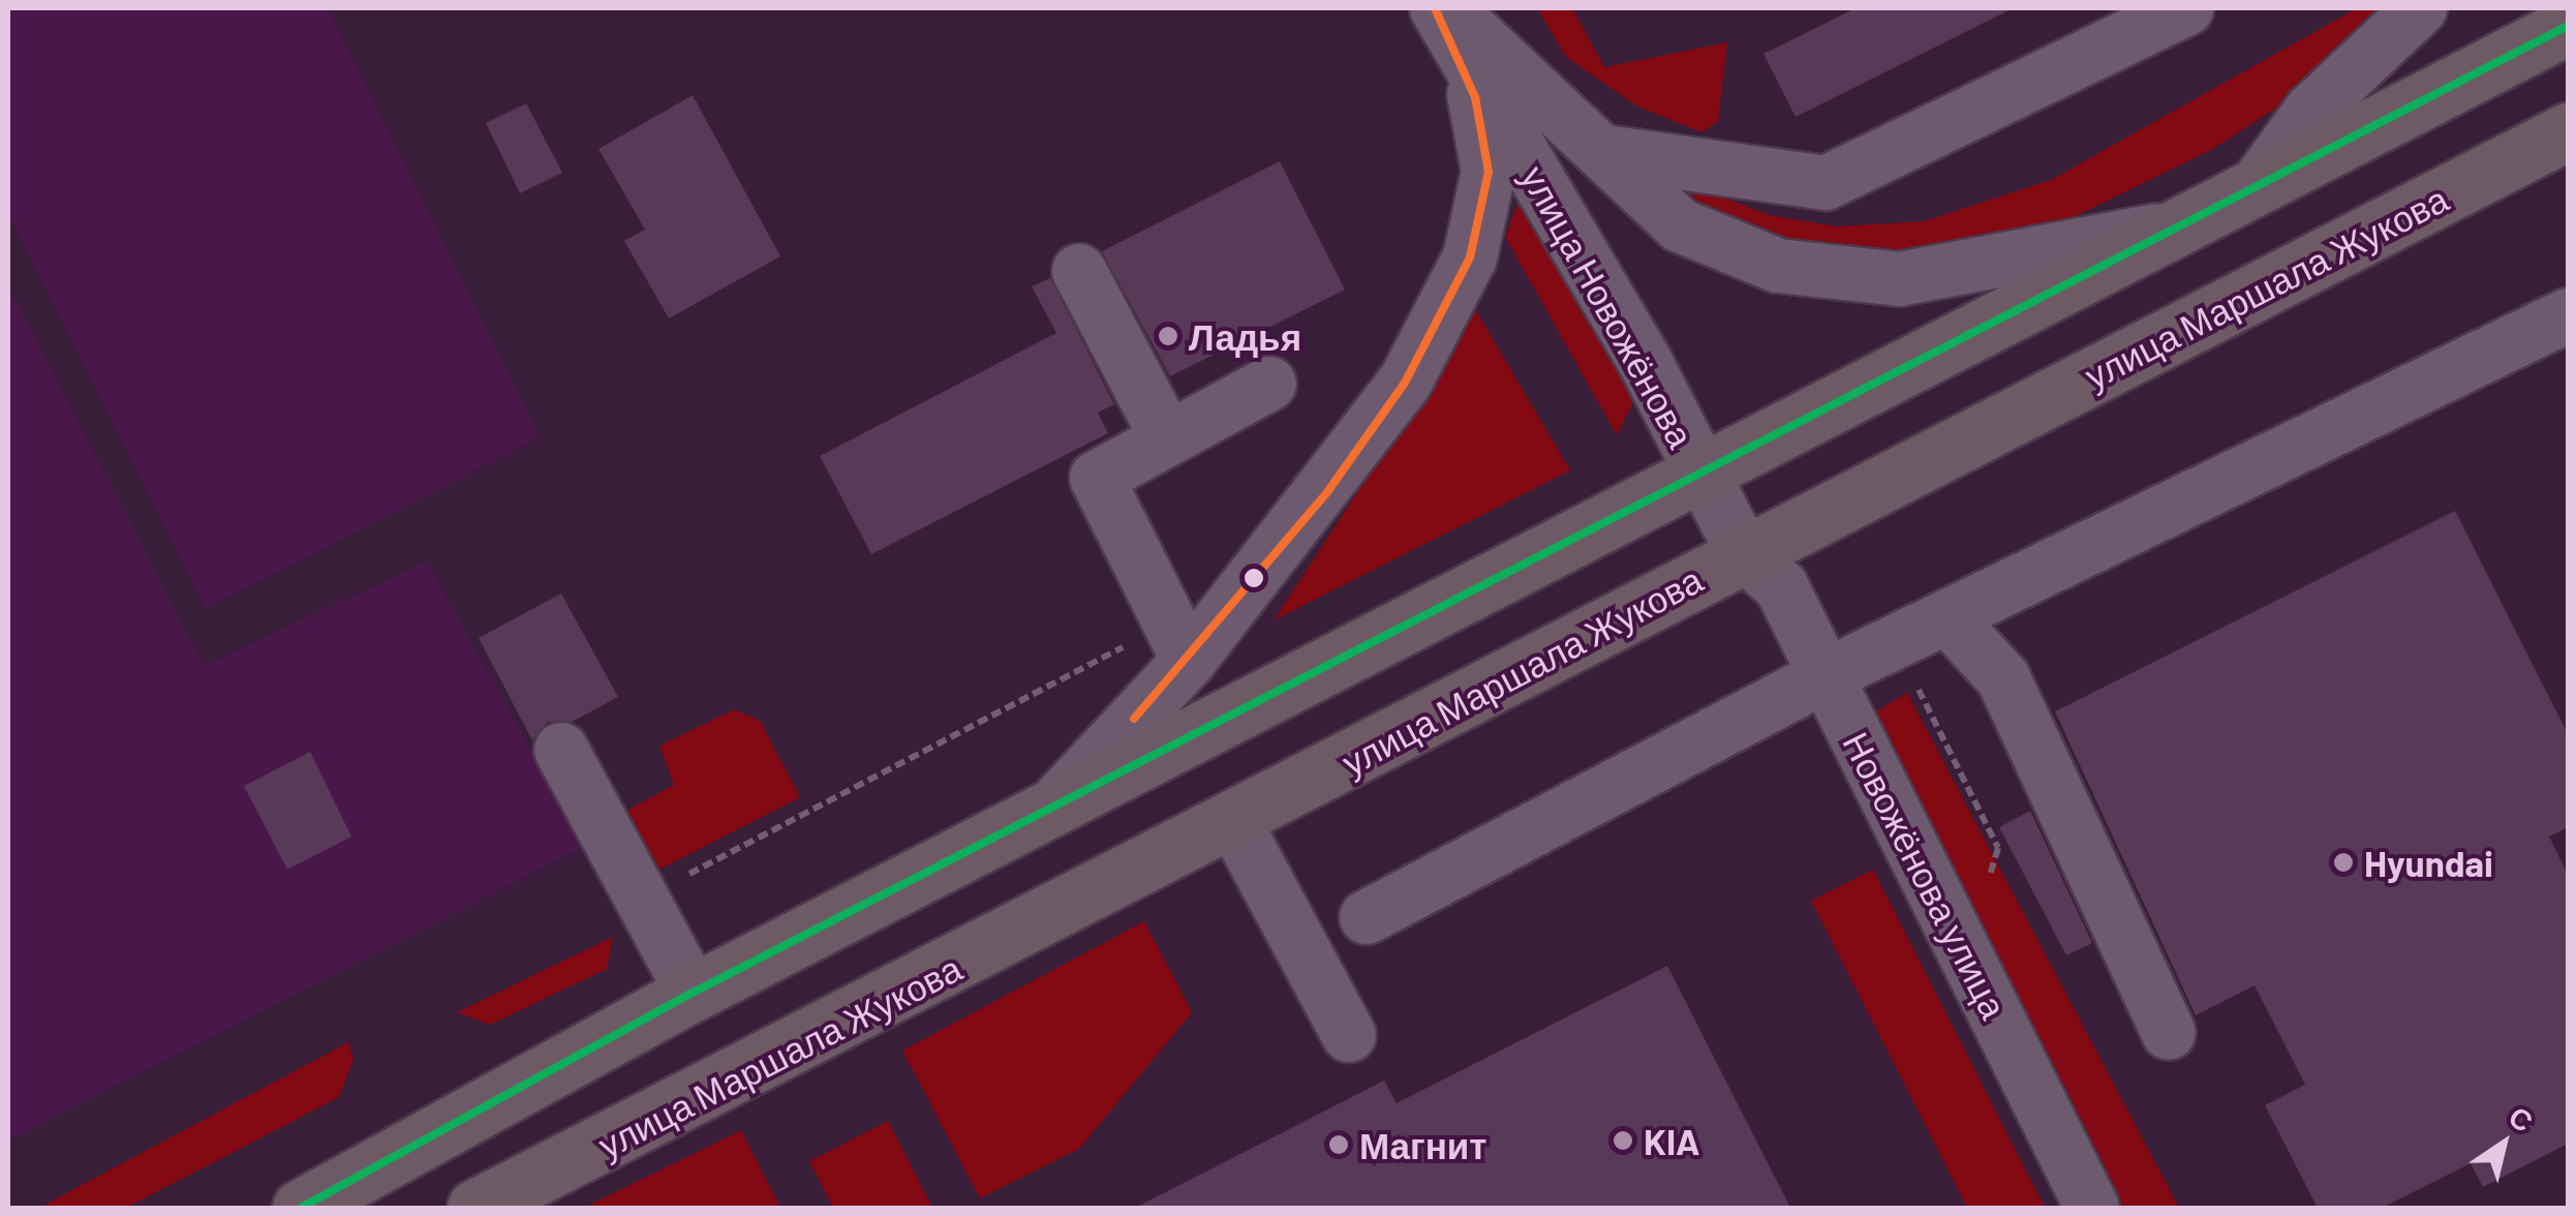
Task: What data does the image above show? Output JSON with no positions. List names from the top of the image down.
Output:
{
  "streets": {
    "main road": ["улица Маршала Жукова"],
    "street": ["улица Новожёнова", "Новожёнова улица"]
  },
  "crossings": [
    ["улица Маршала Жукова", "улица Новожёнова"],
    ["улица Маршала Жукова", "Новожёнова улица"],
    ["улица Новожёнова", "Новожёнова улица"]
  ],
  "places": [
    "Ладья",
    "Hyundai",
    "KIA",
    "Магнит"
  ],
  "north": "top right"
}
